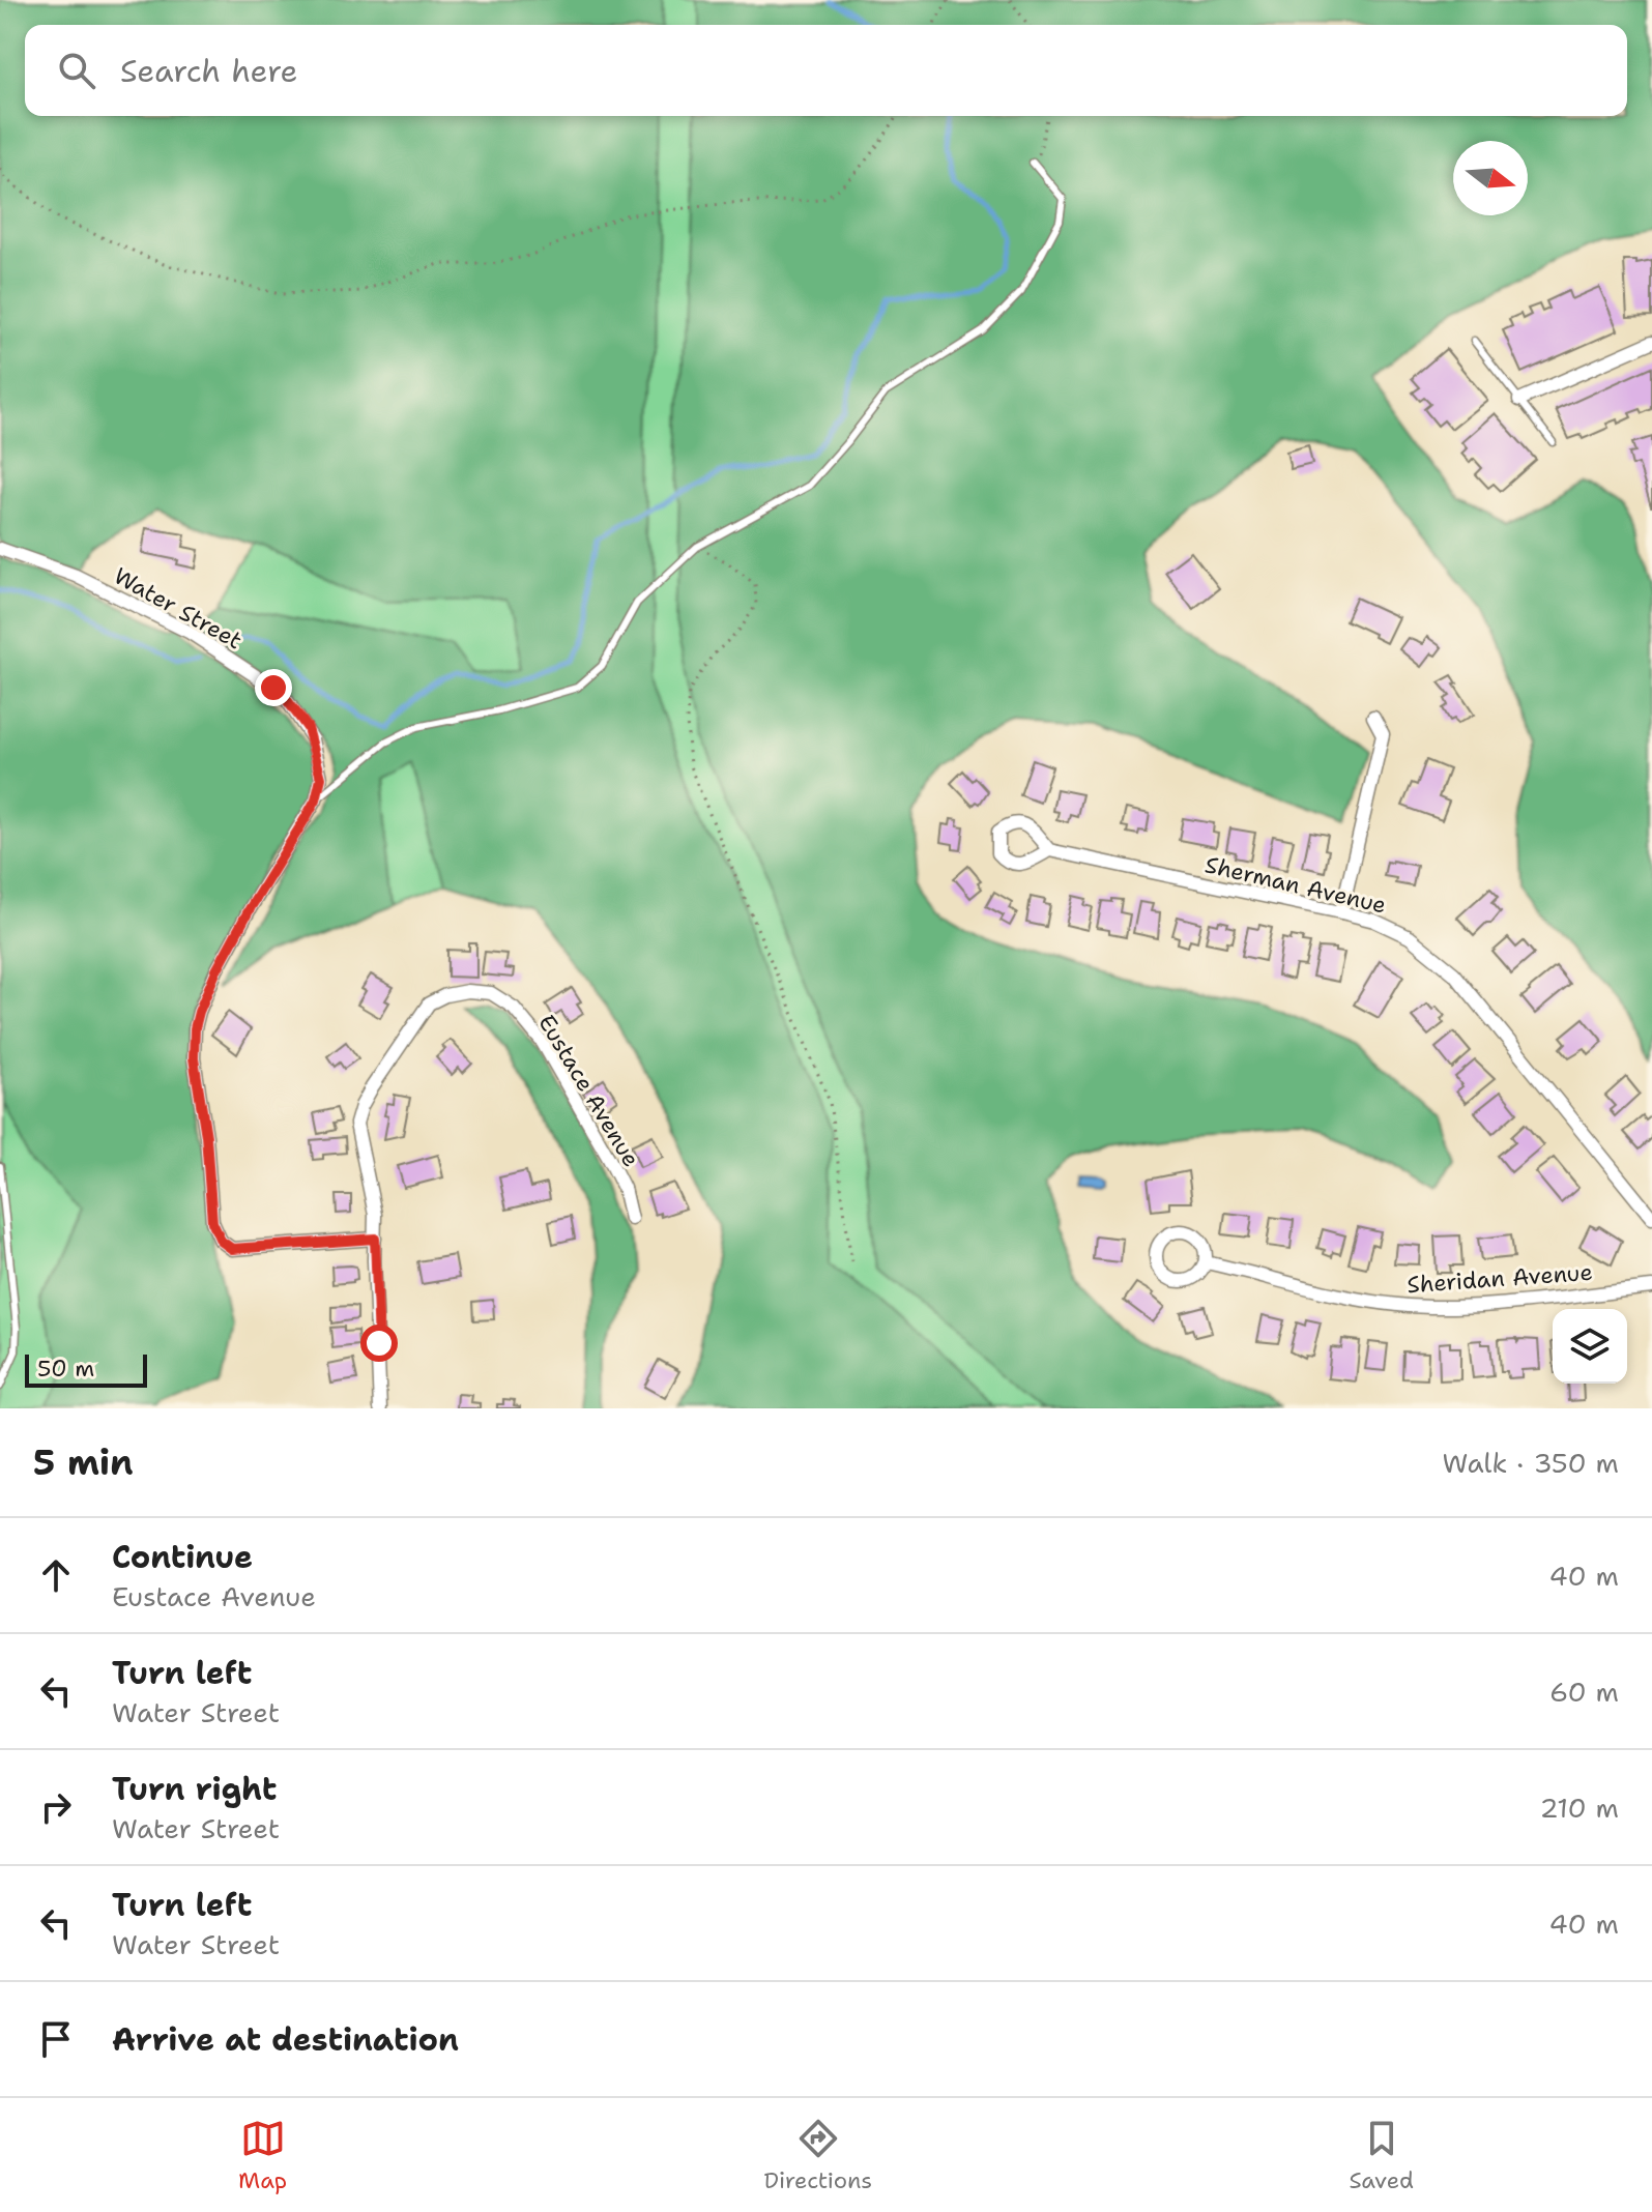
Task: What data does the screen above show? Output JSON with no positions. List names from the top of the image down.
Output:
{
  "streets": {
    "street": [
      "Water Street",
      "Sherman Avenue",
      "Eustace Avenue",
      "Sheridan Avenue"
    ]
  },
  "crossings": [
    ["Water Street", "Eustace Avenue"]
  ],
  "scale_bar": "50 m",
  "north": "right",
  "page": {
    "search": "Search here",
    "scale": "50 m",
    "heading": ["5 min", "Walk · 350 m"],
    "list": [
      ["Continue", "Eustace Avenue", "40 m"],
      ["Turn left", "Water Street", "60 m"],
      ["Turn right", "Water Street", "210 m"],
      ["Turn left", "Water Street", "40 m"],
      "Arrive at destination"
    ],
    "nav": ["Map", "Directions", "Saved"]
  }
}
